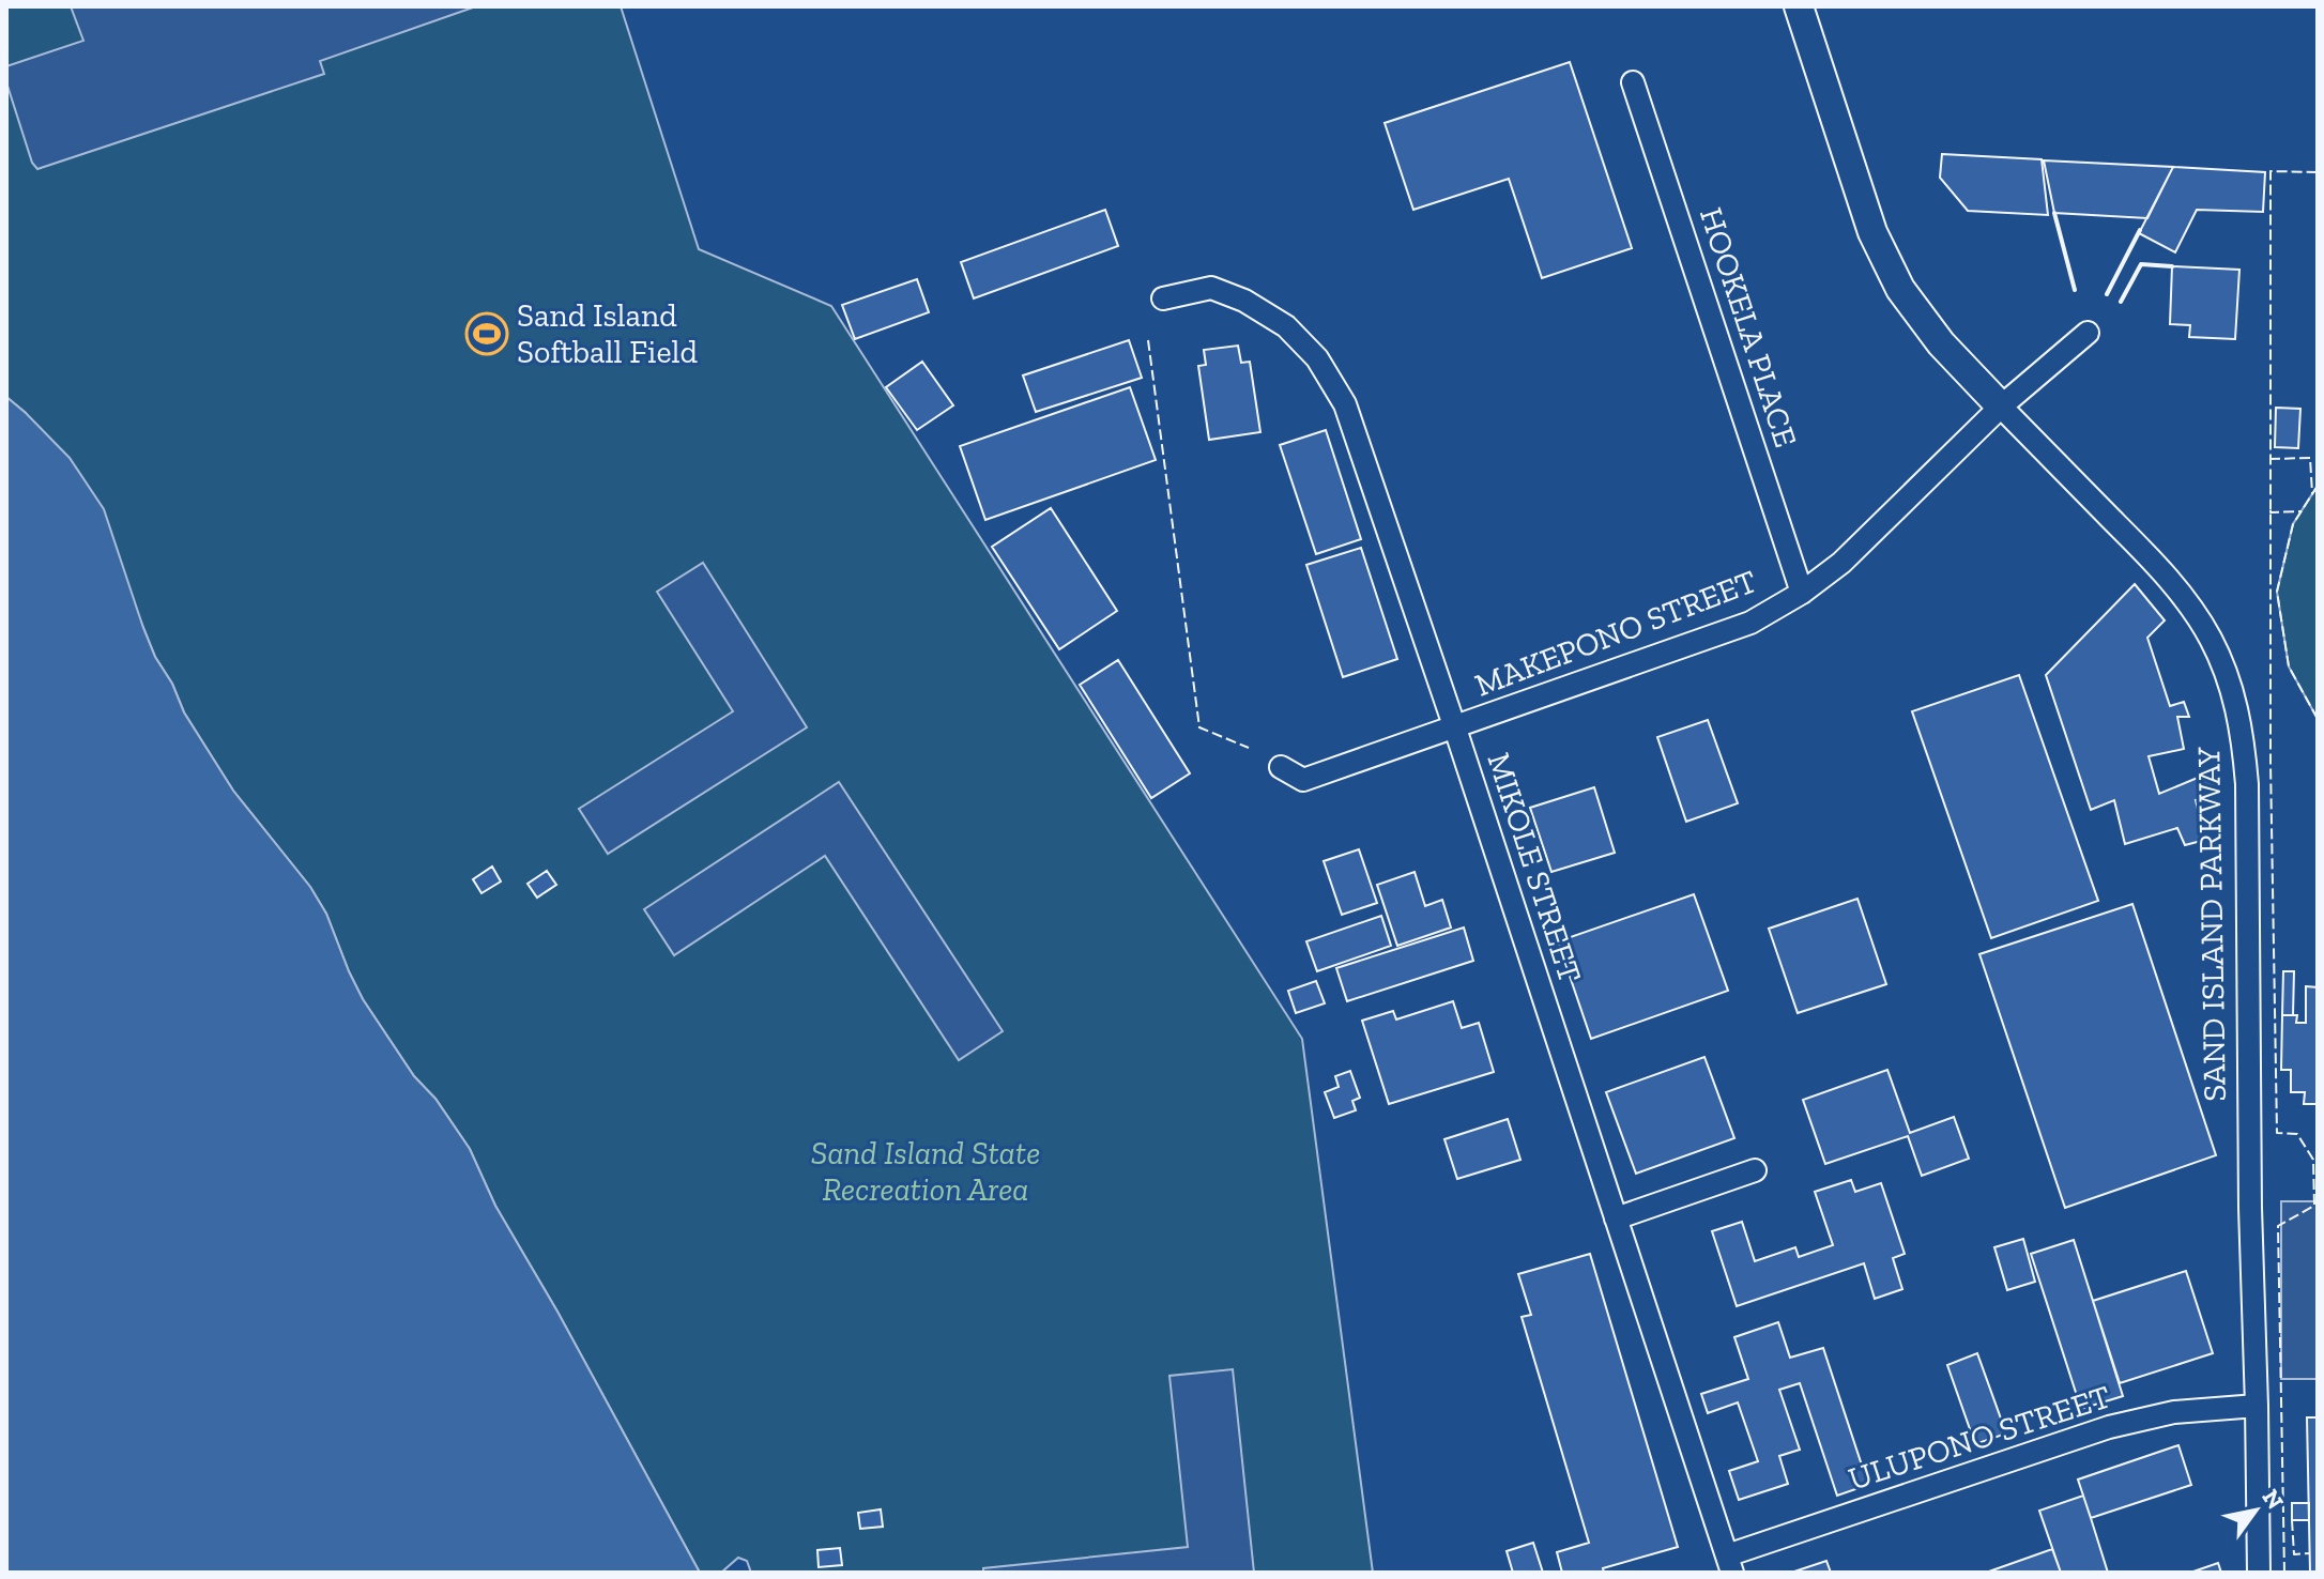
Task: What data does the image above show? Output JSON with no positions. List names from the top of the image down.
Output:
{
  "streets": {
    "main road": ["SAND ISLAND PARKWAY"],
    "street": [
      "HOOKELA PLACE",
      "MAKEPONO STREET",
      "MIKOLE STREET",
      "ULUPONO STREET"
    ]
  },
  "crossings": [
    ["HOOKELA PLACE", "MAKEPONO STREET"],
    ["MAKEPONO STREET", "MIKOLE STREET"],
    ["MAKEPONO STREET", "SAND ISLAND PARKWAY"],
    ["MIKOLE STREET", "ULUPONO STREET"],
    ["SAND ISLAND PARKWAY", "ULUPONO STREET"]
  ],
  "parks": ["Sand Island State Recreation Area"],
  "places": {
    "sports": ["Sand Island Softball Field"]
  },
  "north": "top right"
}
